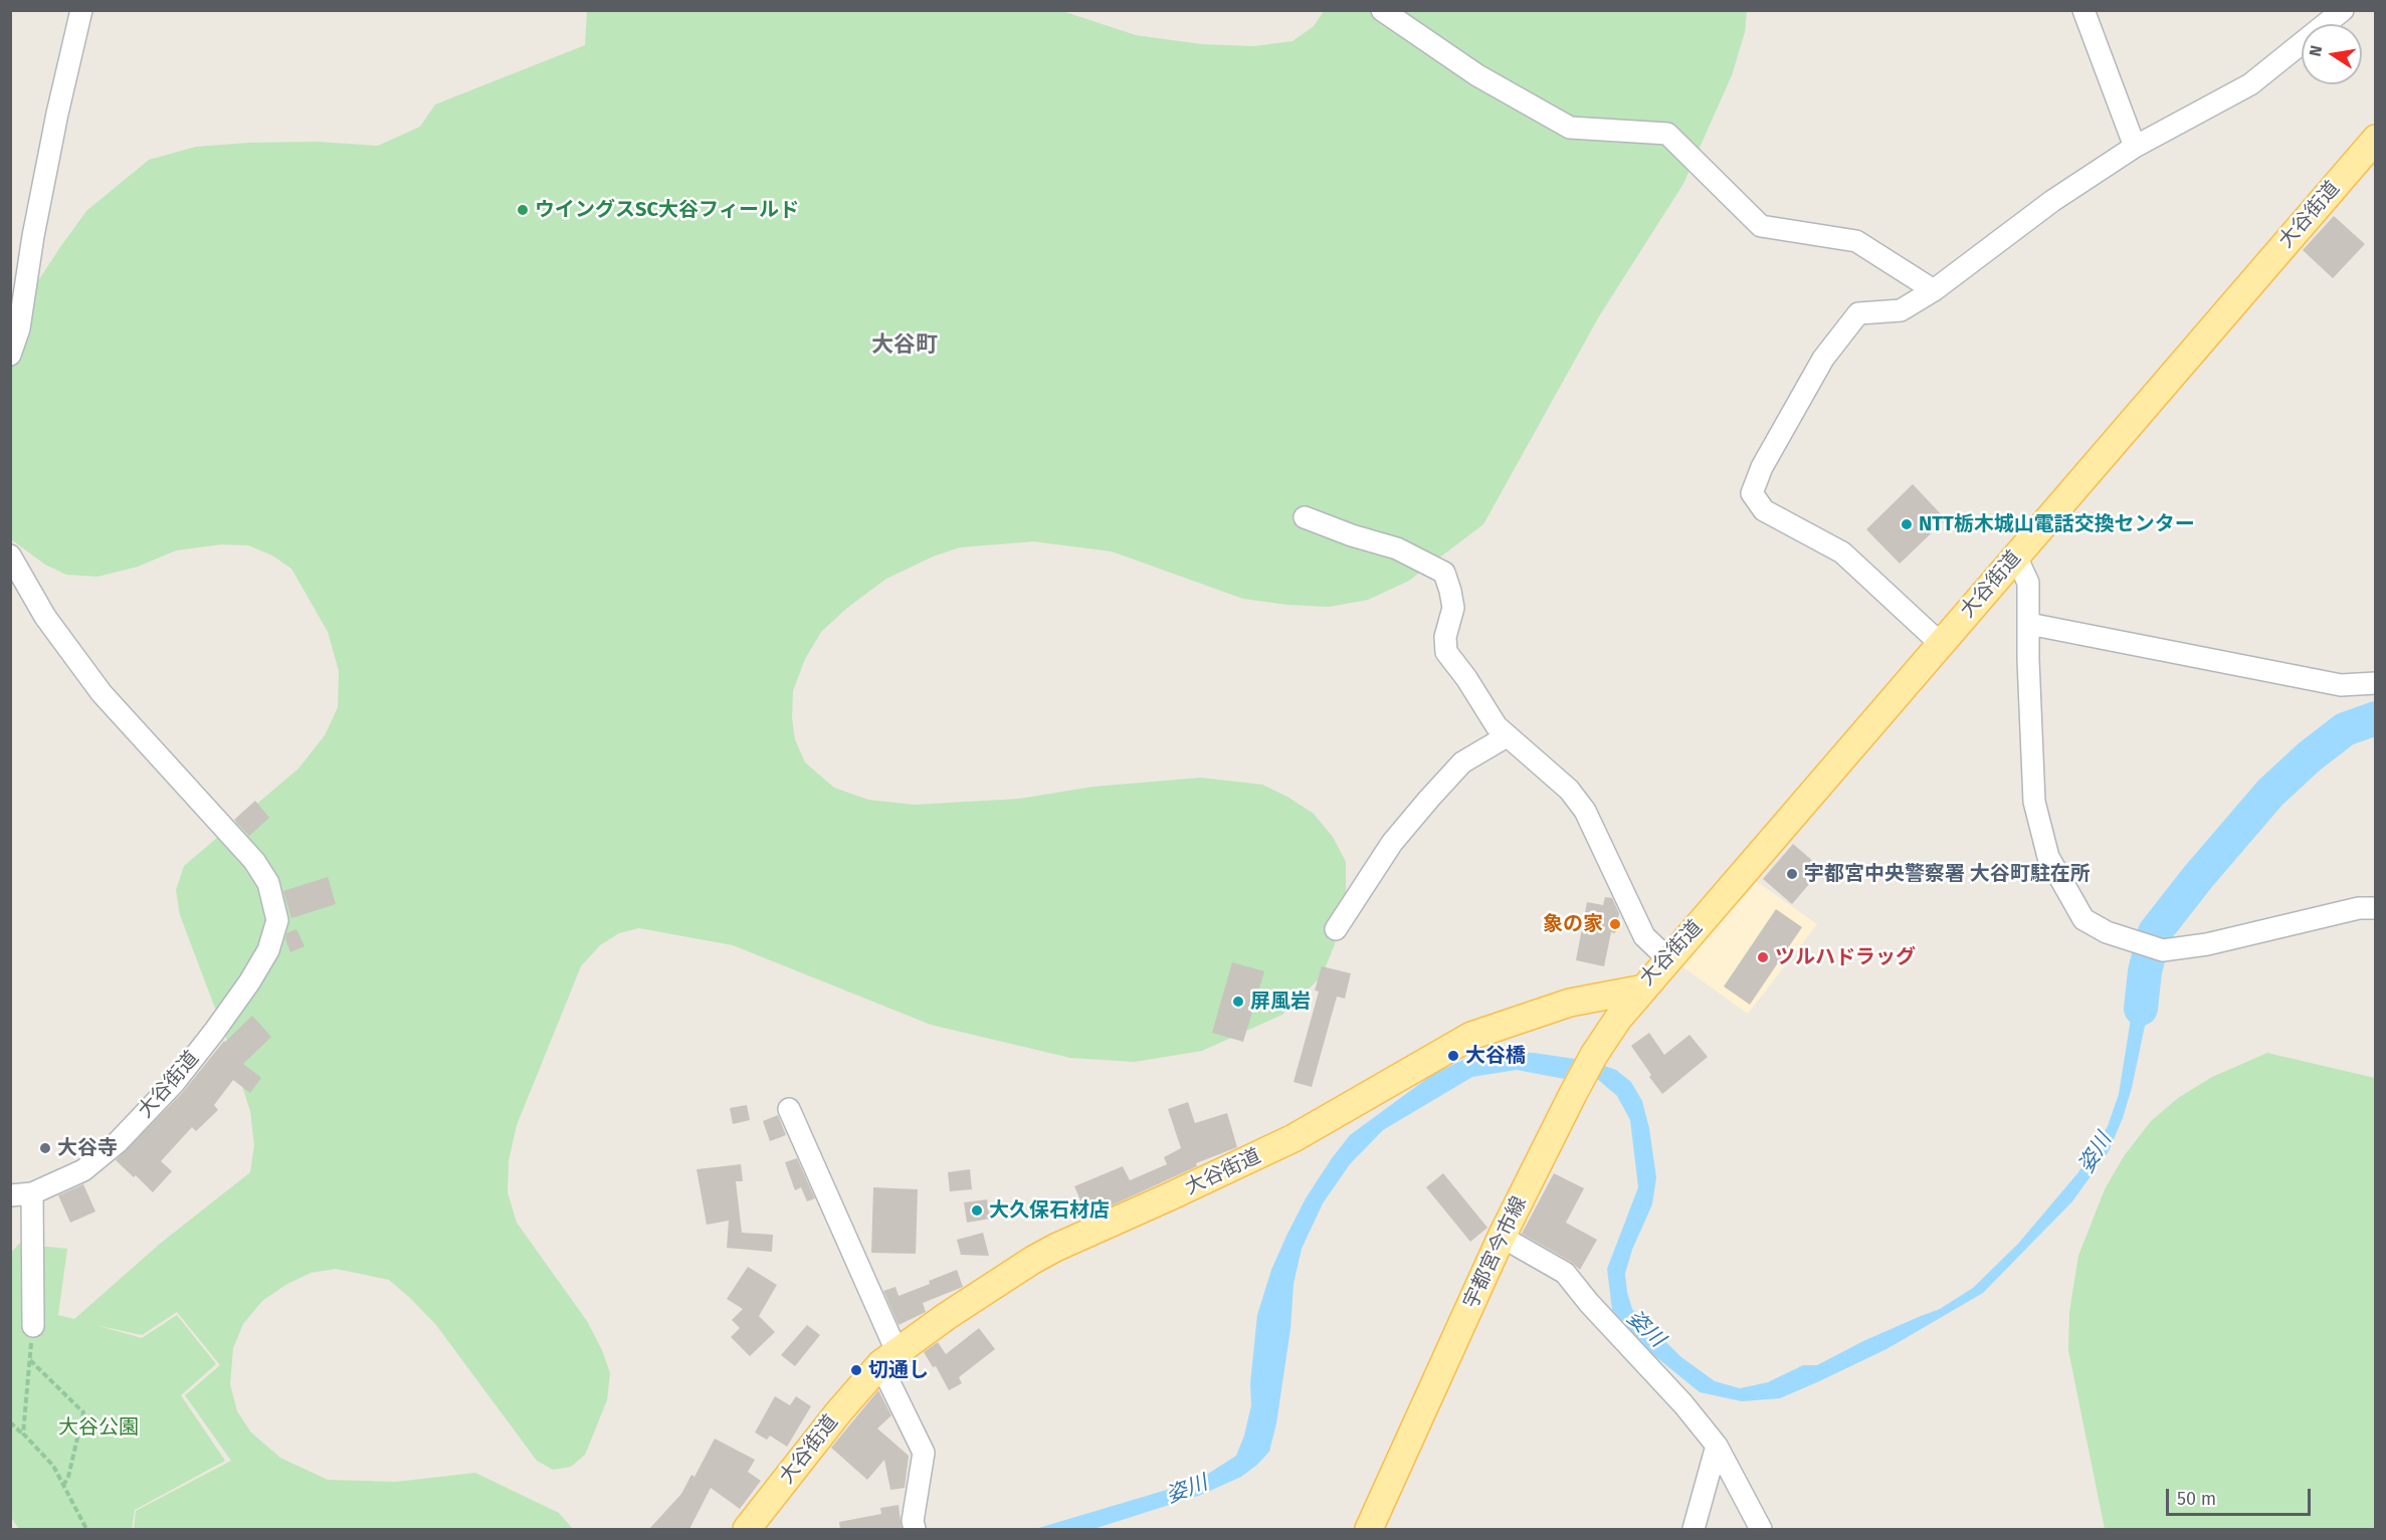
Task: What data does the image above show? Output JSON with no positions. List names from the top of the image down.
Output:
{
  "streets": {
    "main road": ["大谷街道", "宇都宮今市線"]
  },
  "crossings": [
    ["大谷街道", "宇都宮今市線"]
  ],
  "districts": ["大谷町"],
  "water": ["姿川"],
  "parks": ["大谷公園"],
  "places": [
    "ウイングスSC大谷フィールド",
    "NTT栃木城山電話交換センター",
    "宇都宮中央警察署 大谷町駐在所",
    "象の家",
    "ツルハドラッグ",
    "屏風岩",
    "大谷橋",
    "大谷寺",
    "大久保石材店",
    "切通し"
  ],
  "scale_bar": "50 m",
  "north": "left"
}
